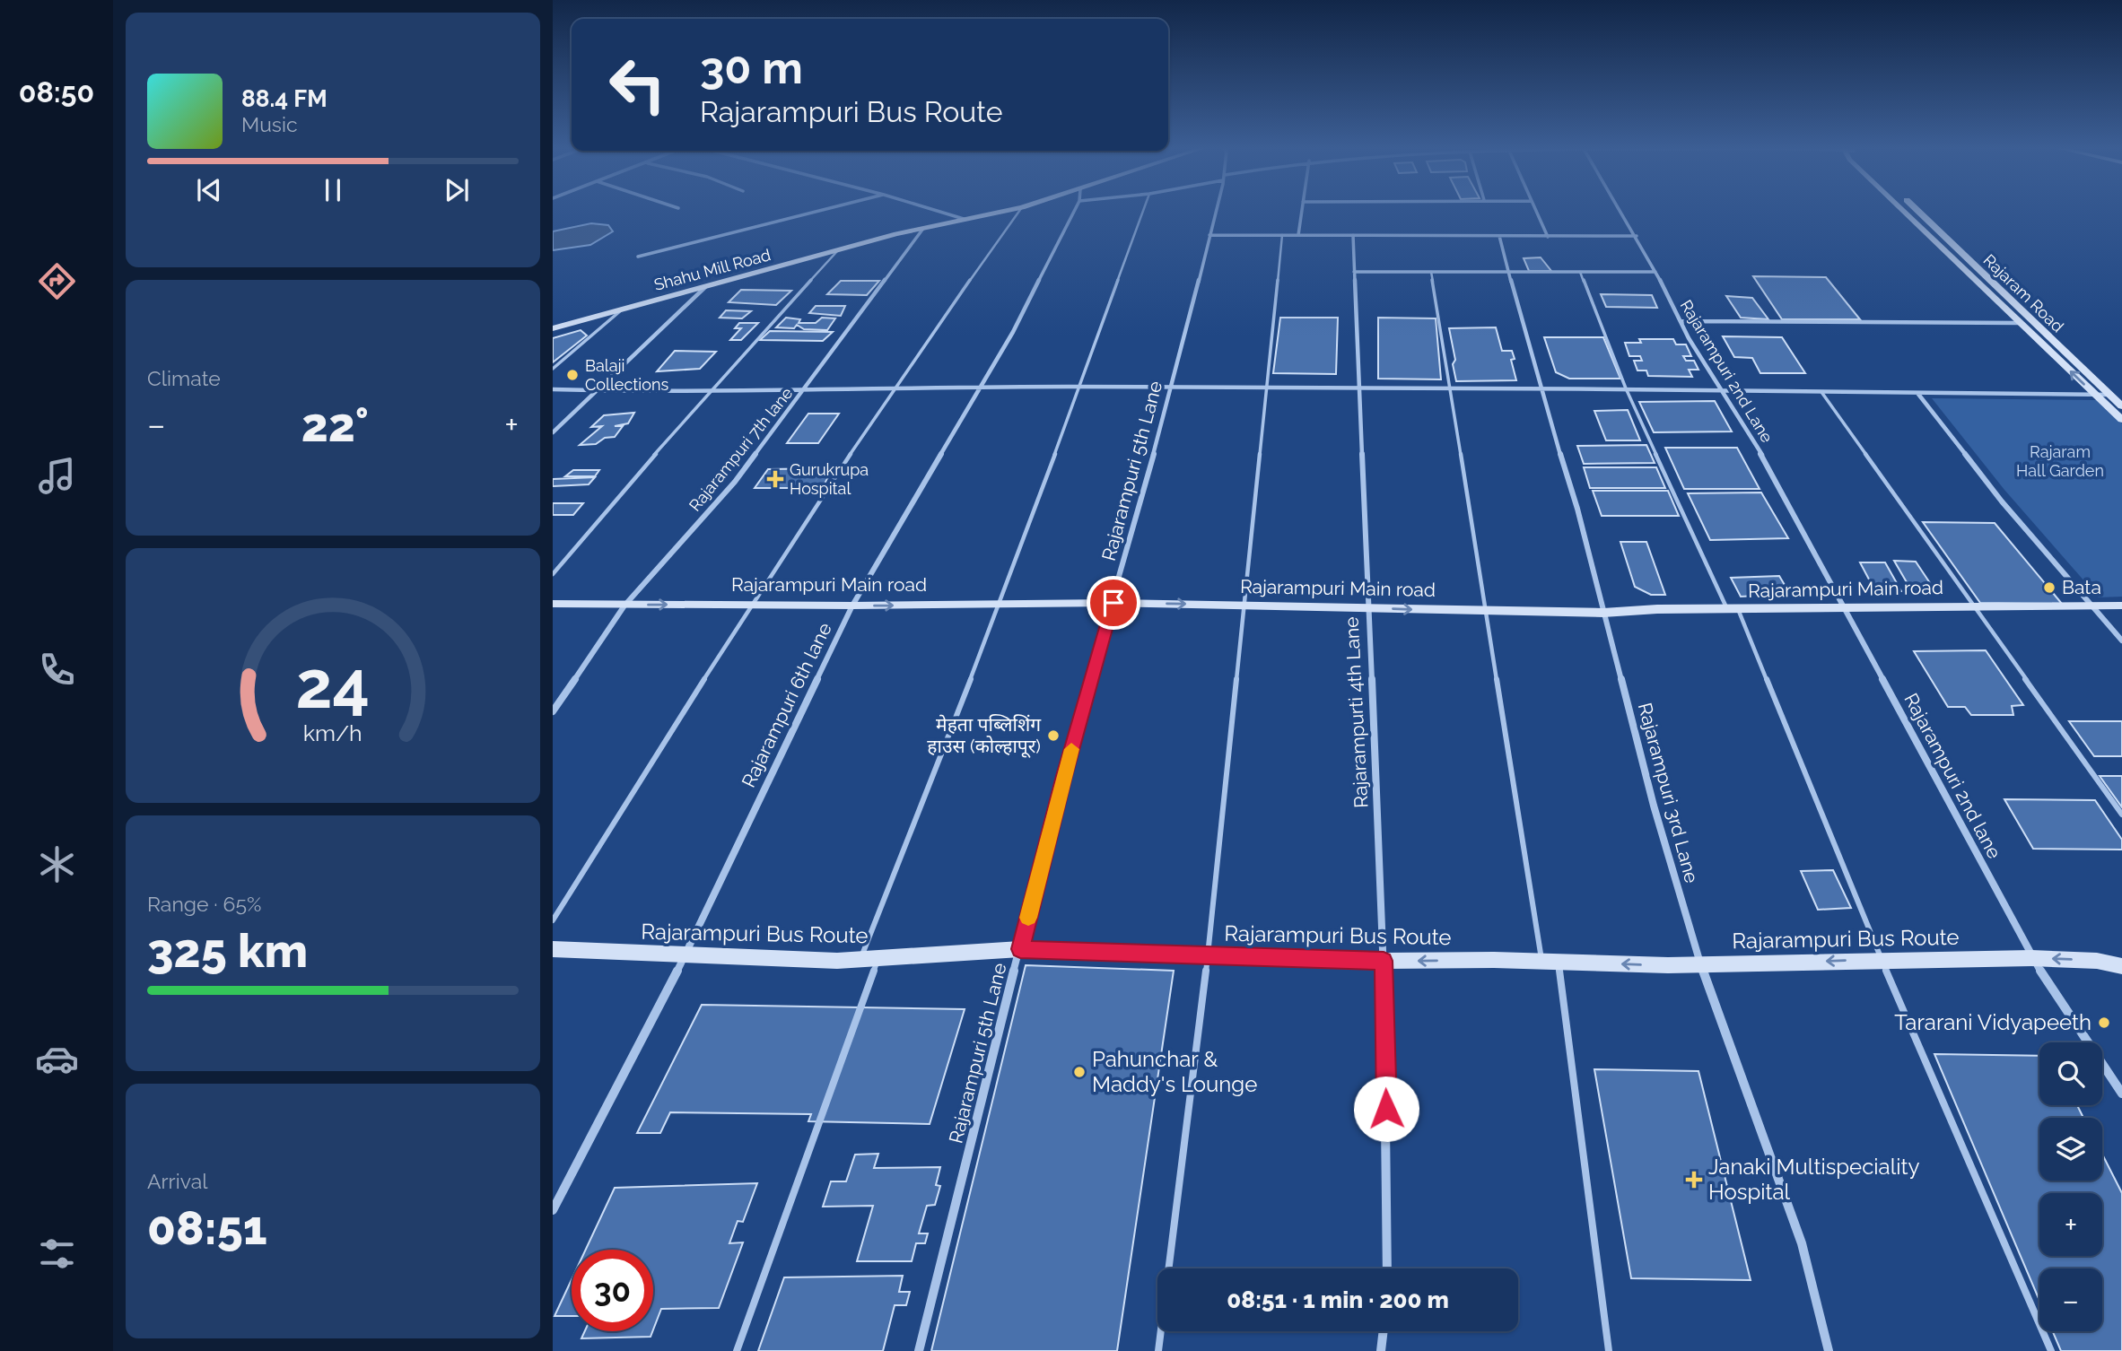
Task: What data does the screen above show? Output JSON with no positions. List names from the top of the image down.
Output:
{
  "streets": {
    "main road": [
      "Shahu Mill Road",
      "Rajaram Road",
      "Rajarampuri Main road",
      "Rajarampuri Bus Route"
    ],
    "street": [
      "Rajarampuri 2nd Lane",
      "Rajarampuri 7th lane",
      "Rajarampuri 5th Lane",
      "Rajarampuri 6th lane",
      "Rajarampurti 4th Lane",
      "Rajarampuri 2nd lane",
      "Rajarampuri 3rd Lane"
    ]
  },
  "crossings": [
    ["Shahu Mill Road", "Rajarampuri 7th lane"],
    ["Rajarampuri 2nd Lane", "Rajarampuri Main road"],
    ["Rajarampuri 2nd Lane", "Rajarampuri 2nd lane"],
    ["Rajarampuri 7th lane", "Rajarampuri Main road"],
    ["Rajarampuri 5th Lane", "Rajarampuri Main road"],
    ["Rajarampuri 5th Lane", "Rajarampuri Bus Route"],
    ["Rajarampuri Main road", "Rajarampuri 6th lane"],
    ["Rajarampuri Main road", "Rajarampurti 4th Lane"],
    ["Rajarampuri Main road", "Rajarampuri 2nd lane"],
    ["Rajarampuri Main road", "Rajarampuri 3rd Lane"],
    ["Rajarampuri 6th lane", "Rajarampuri Bus Route"],
    ["Rajarampurti 4th Lane", "Rajarampuri Bus Route"],
    ["Rajarampuri 2nd lane", "Rajarampuri Bus Route"],
    ["Rajarampuri 3rd Lane", "Rajarampuri Bus Route"]
  ],
  "one_way": ["Rajarampuri Bus Route"],
  "parks": ["Rajaram Hall Garden"],
  "places": {
    "other": [
      "Balaji Collections",
      "Bata",
      "मेहता पब्लिशिंग हाउस (कोल्हापूर)",
      "Tararani Vidyapeeth",
      "Pahunchar & Maddy's Lounge"
    ],
    "health": ["Gurukrupa Hospital", "Janaki Multispeciality Hospital"]
  },
  "page": {
    "tabs": "08:50",
    "turn": ["30 m", "Rajarampuri Bus Route"],
    "song": ["88.4 FM", "Music"],
    "tile": [
      "Climate",
      ["Range · 65%", "325 km"],
      ["Arrival", "08:51"]
    ],
    "heat": ["−", "22°", "+"],
    "map_buttons": ["+", "−"],
    "limit": "30",
    "trip": "08:51 · 1 min · 200 m",
    "gauge": ["24", "km/h"]
  }
}
